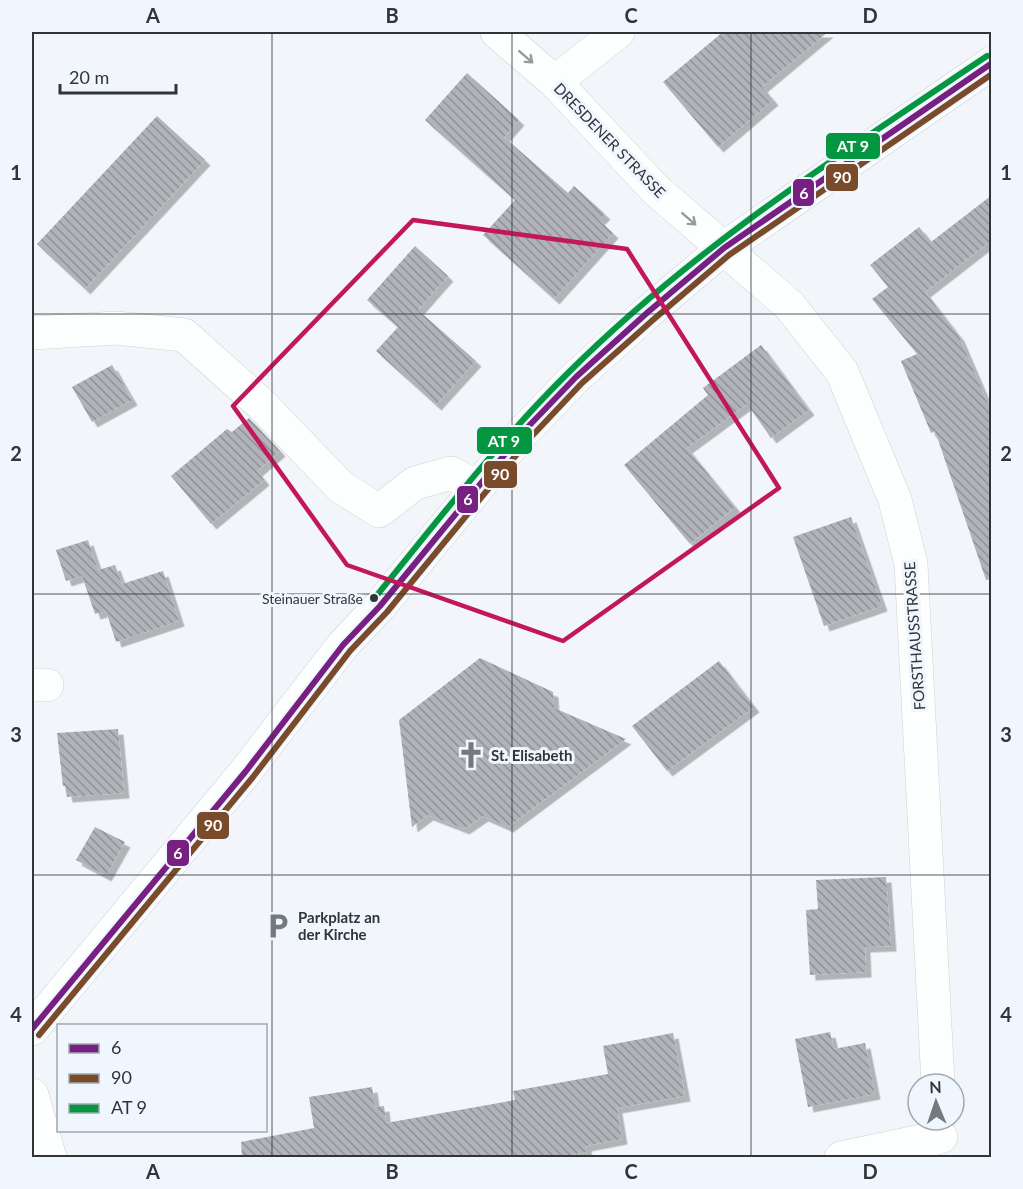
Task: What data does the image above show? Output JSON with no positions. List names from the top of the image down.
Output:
{
  "streets": {
    "street": ["DRESDENER STRASSE", "FORSTHAUSSTRASSE"]
  },
  "crossings": [
    ["DRESDENER STRASSE", "FORSTHAUSSTRASSE"]
  ],
  "one_way": ["DRESDENER STRASSE"],
  "places": {
    "other": ["Steinauer Straße"],
    "church": ["St. Elisabeth"],
    "parking": ["Parkplatz an der Kirche"]
  },
  "lines": ["transit line 6", "transit line 90"],
  "legend": ["6", "90", "AT 9"],
  "scale_bar": "20 m",
  "north": "top",
  "grid": {
    "columns": [
      "A",
      "B",
      "C",
      "D"
    ],
    "rows": [
      "1",
      "2",
      "3",
      "4"
    ]
  }
}
